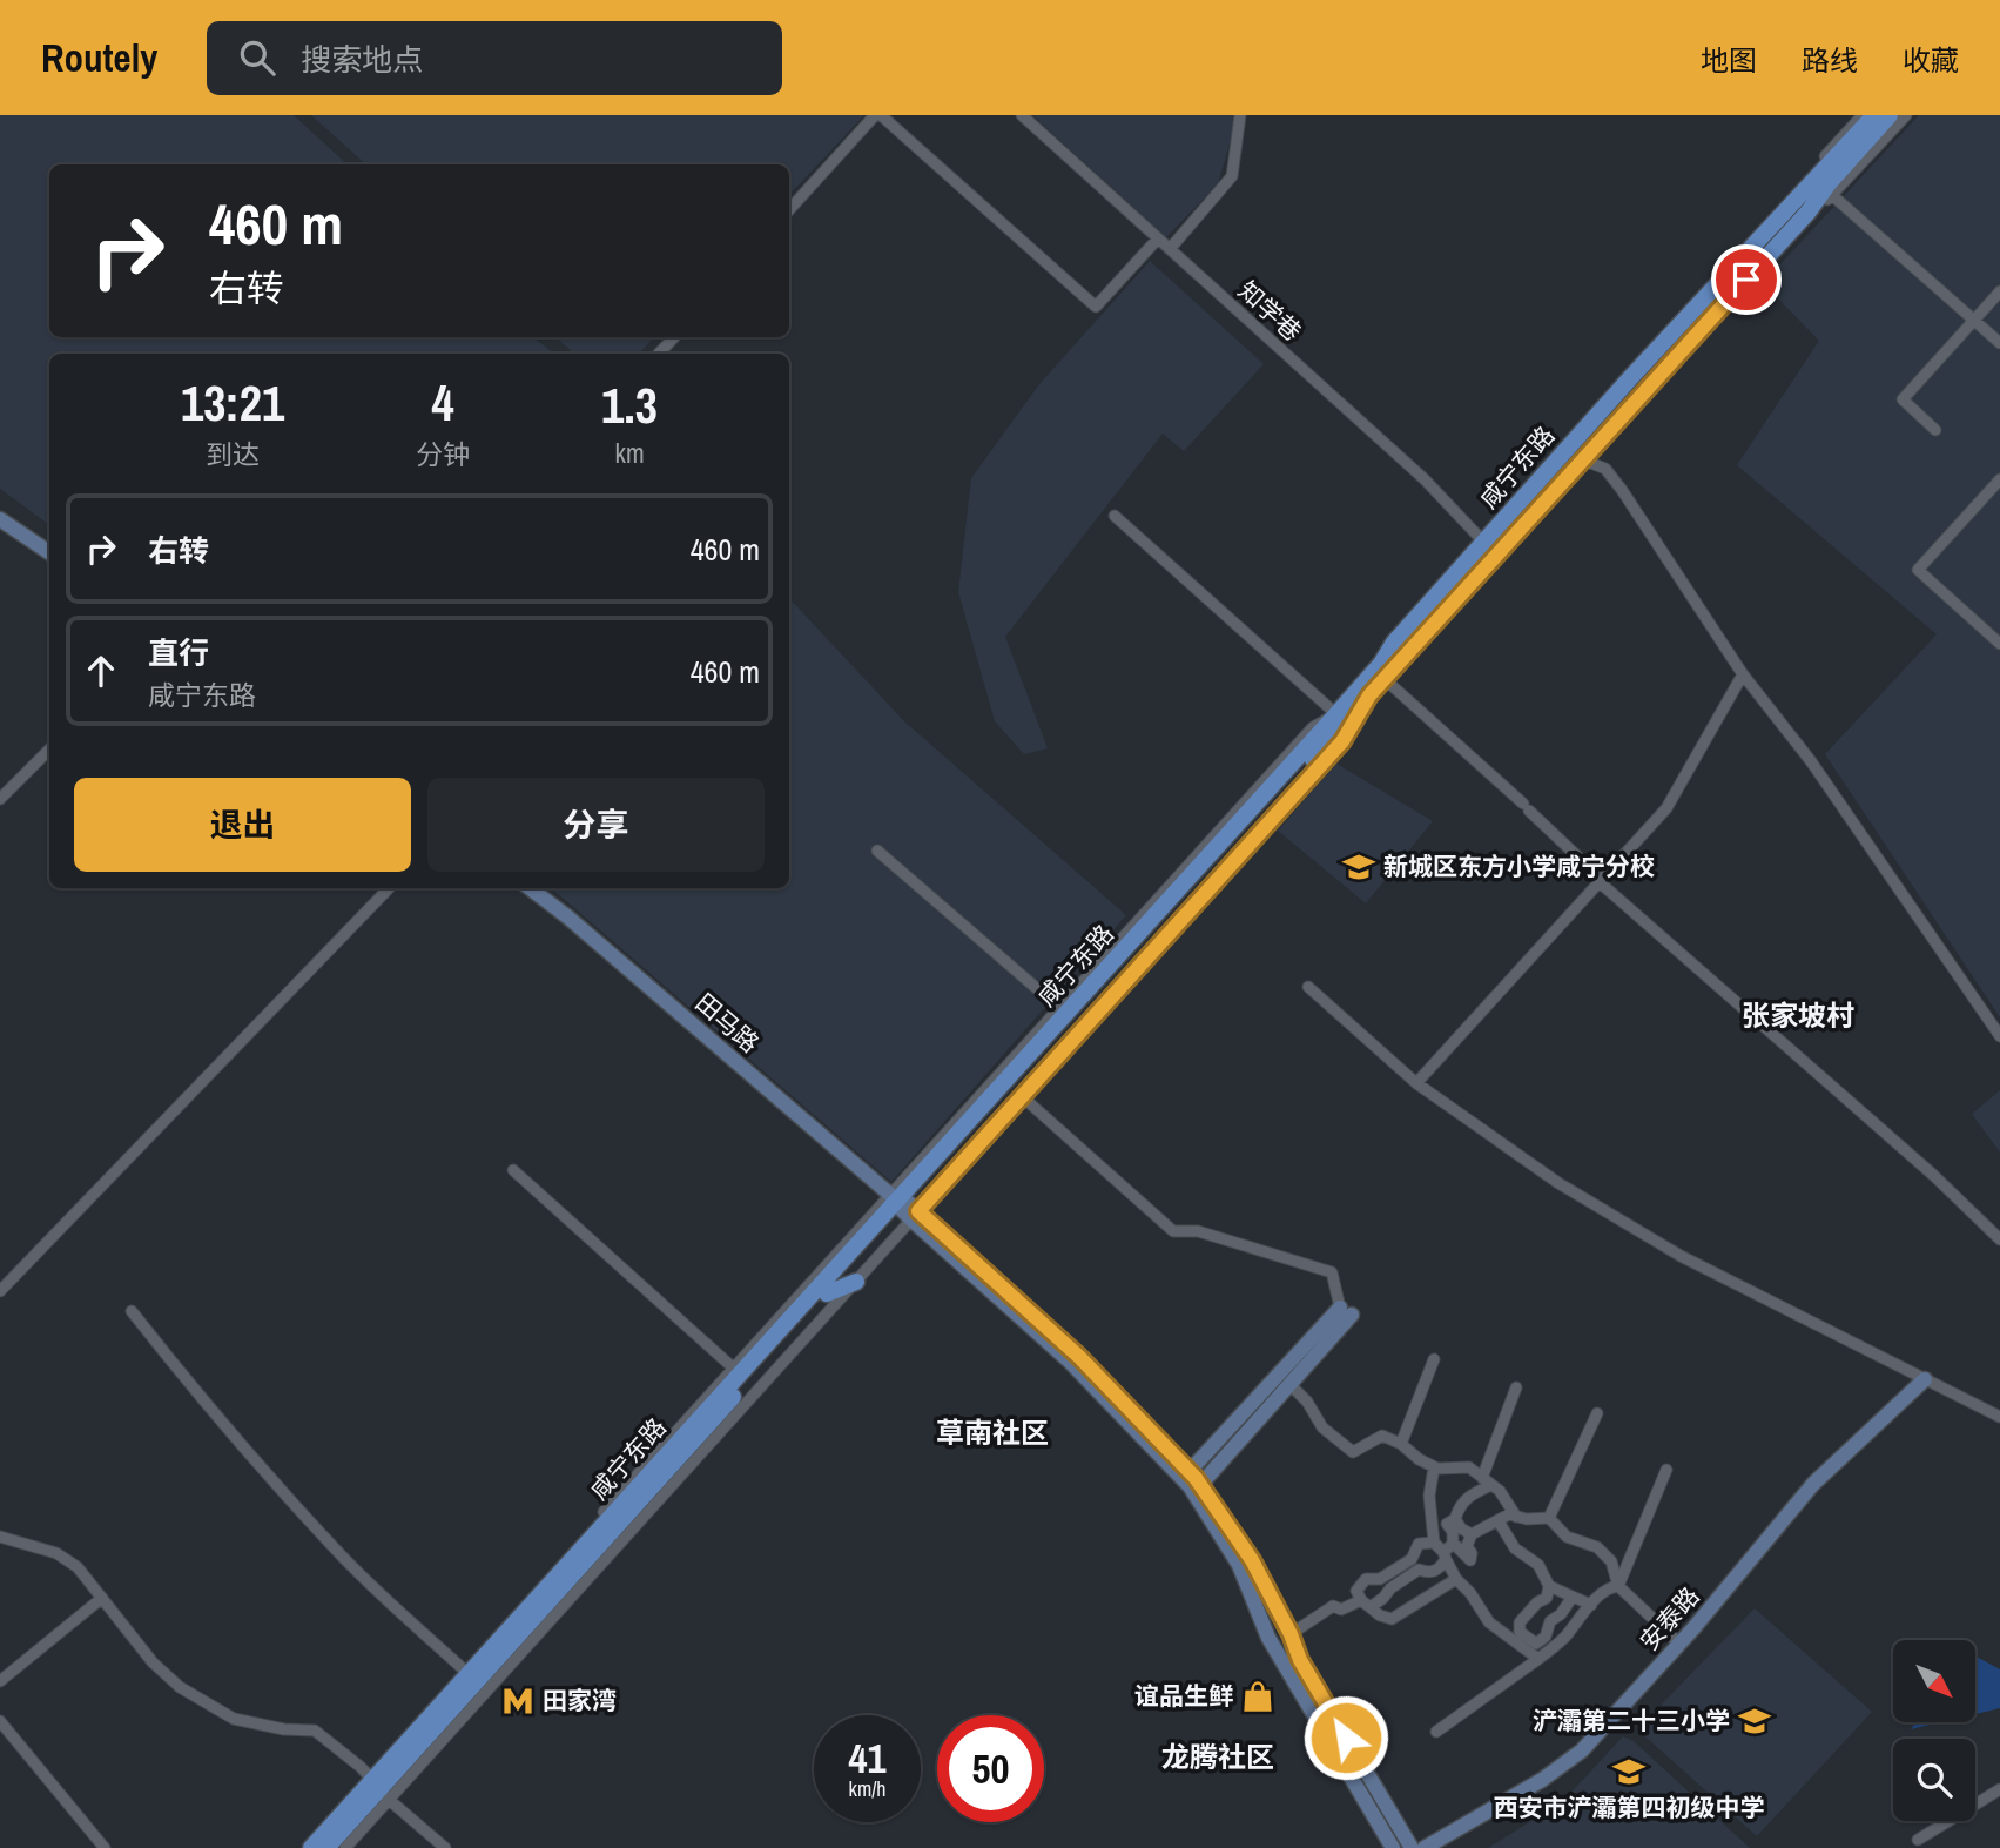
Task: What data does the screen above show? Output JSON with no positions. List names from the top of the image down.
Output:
{
  "streets": {
    "main road": ["咸宁东路", "田马路", "安泰路"],
    "street": ["知学巷"]
  },
  "crossings": [
    ["知学巷", "咸宁东路"],
    ["咸宁东路", "田马路"]
  ],
  "districts": ["张家坡村", "草南社区", "龙腾社区"],
  "places": {
    "school or university": ["新城区东方小学咸宁分校", "浐灞第二十三小学", "西安市浐灞第四初级中学"],
    "shop": ["谊品生鲜"],
    "metro station": ["田家湾"]
  },
  "north": "bottom right",
  "page": {
    "header": "Routely",
    "search": "搜索地点",
    "nav": ["地图", "路线", "收藏"],
    "turn": ["460 m", "右转"],
    "eta": [
      "13:21",
      "到达",
      "4",
      "分钟",
      "1.3",
      "km"
    ],
    "list": [
      {
        "name": "右转",
        "value": "460 m"
      },
      {
        "name": "直行",
        "note": "咸宁东路",
        "value": "460 m"
      }
    ],
    "buttons": ["退出", "分享"],
    "speed": "41 km/h",
    "limit": "50"
  }
}
